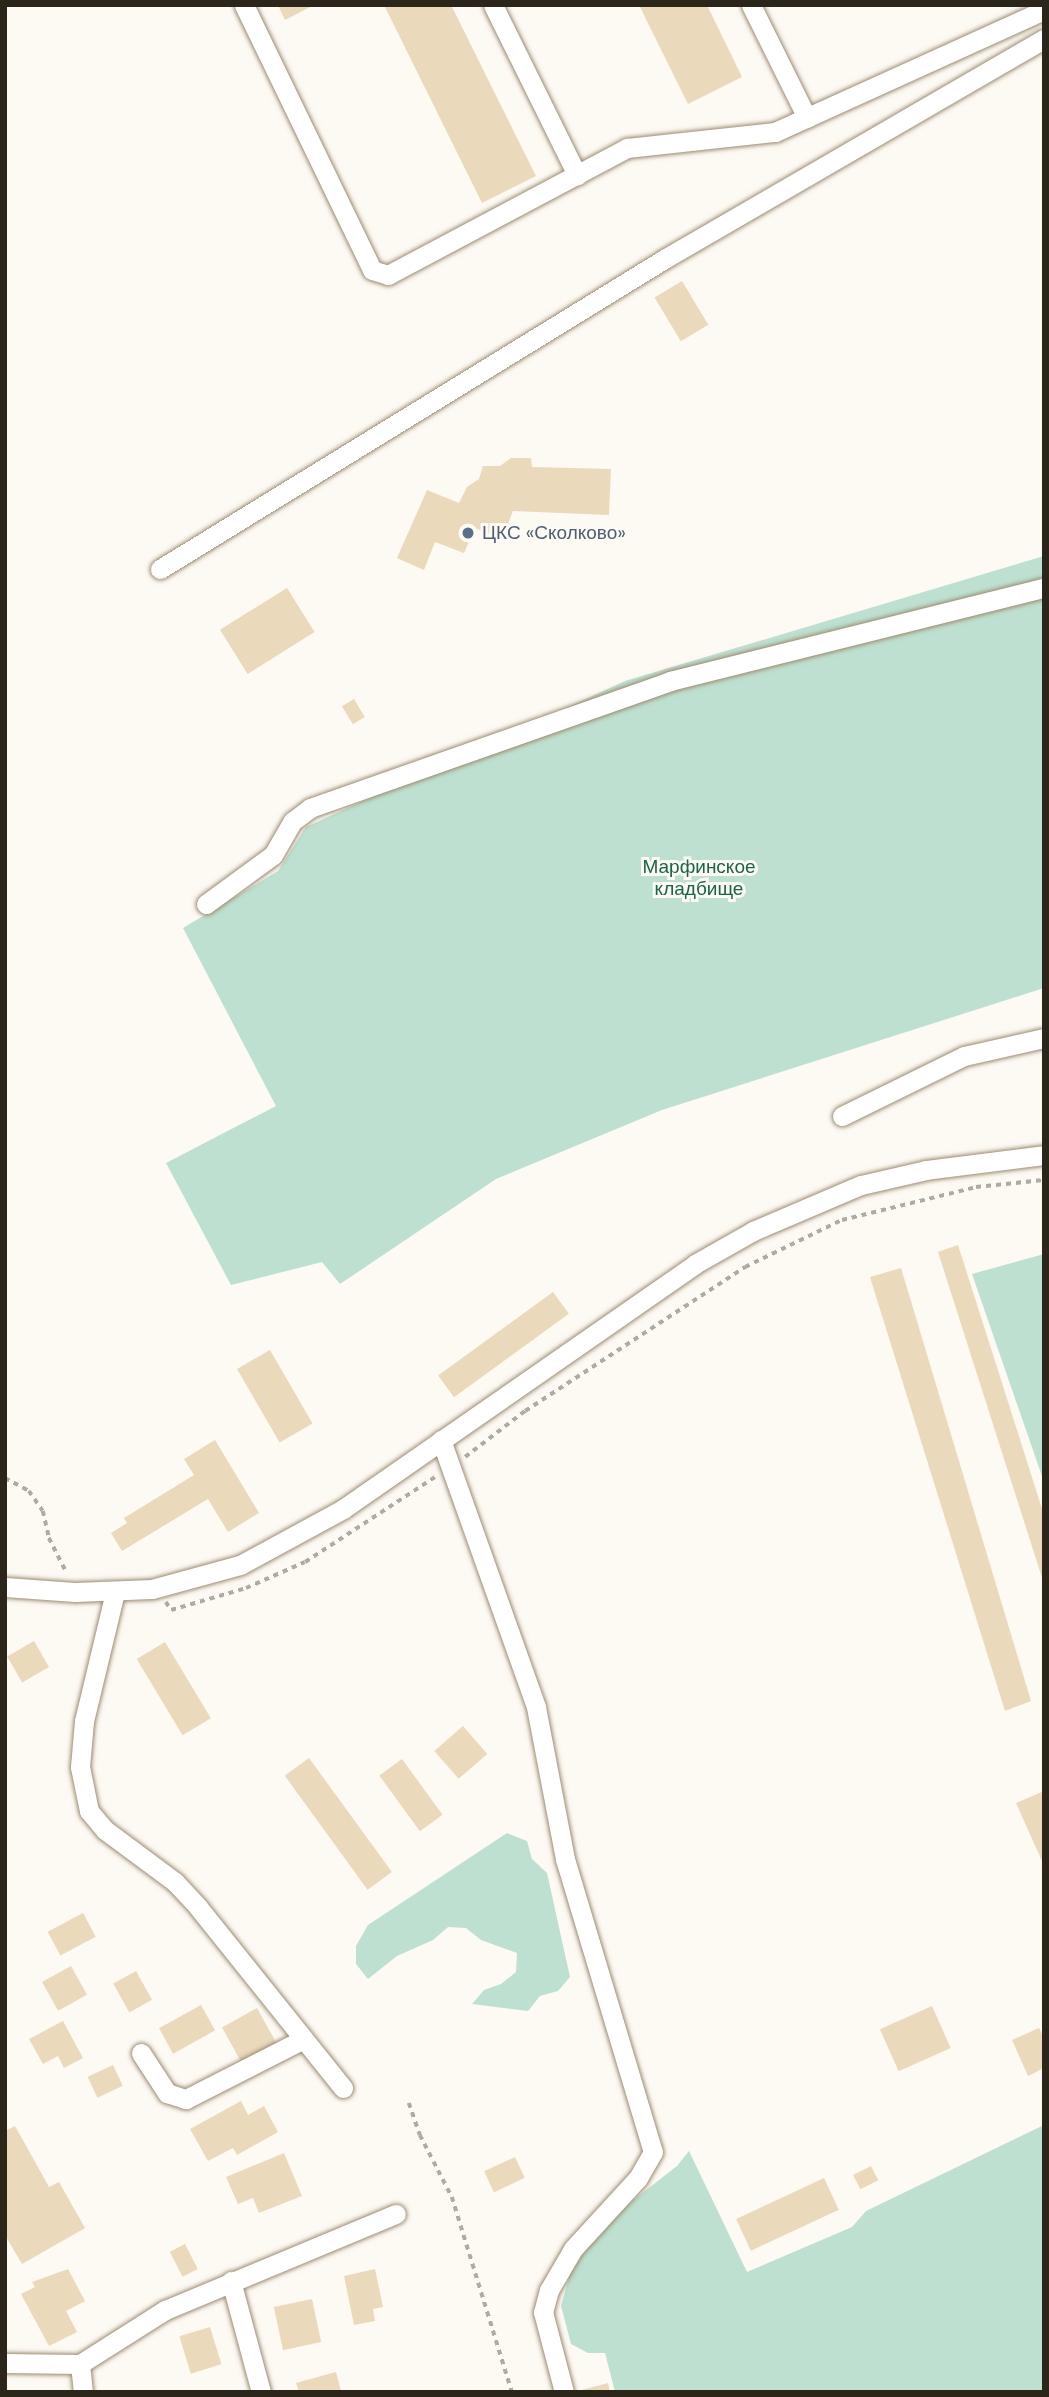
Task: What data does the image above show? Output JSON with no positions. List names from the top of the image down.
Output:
{
  "parks": ["Марфинское кладбище"],
  "places": ["ЦКС «Сколково»"]
}
